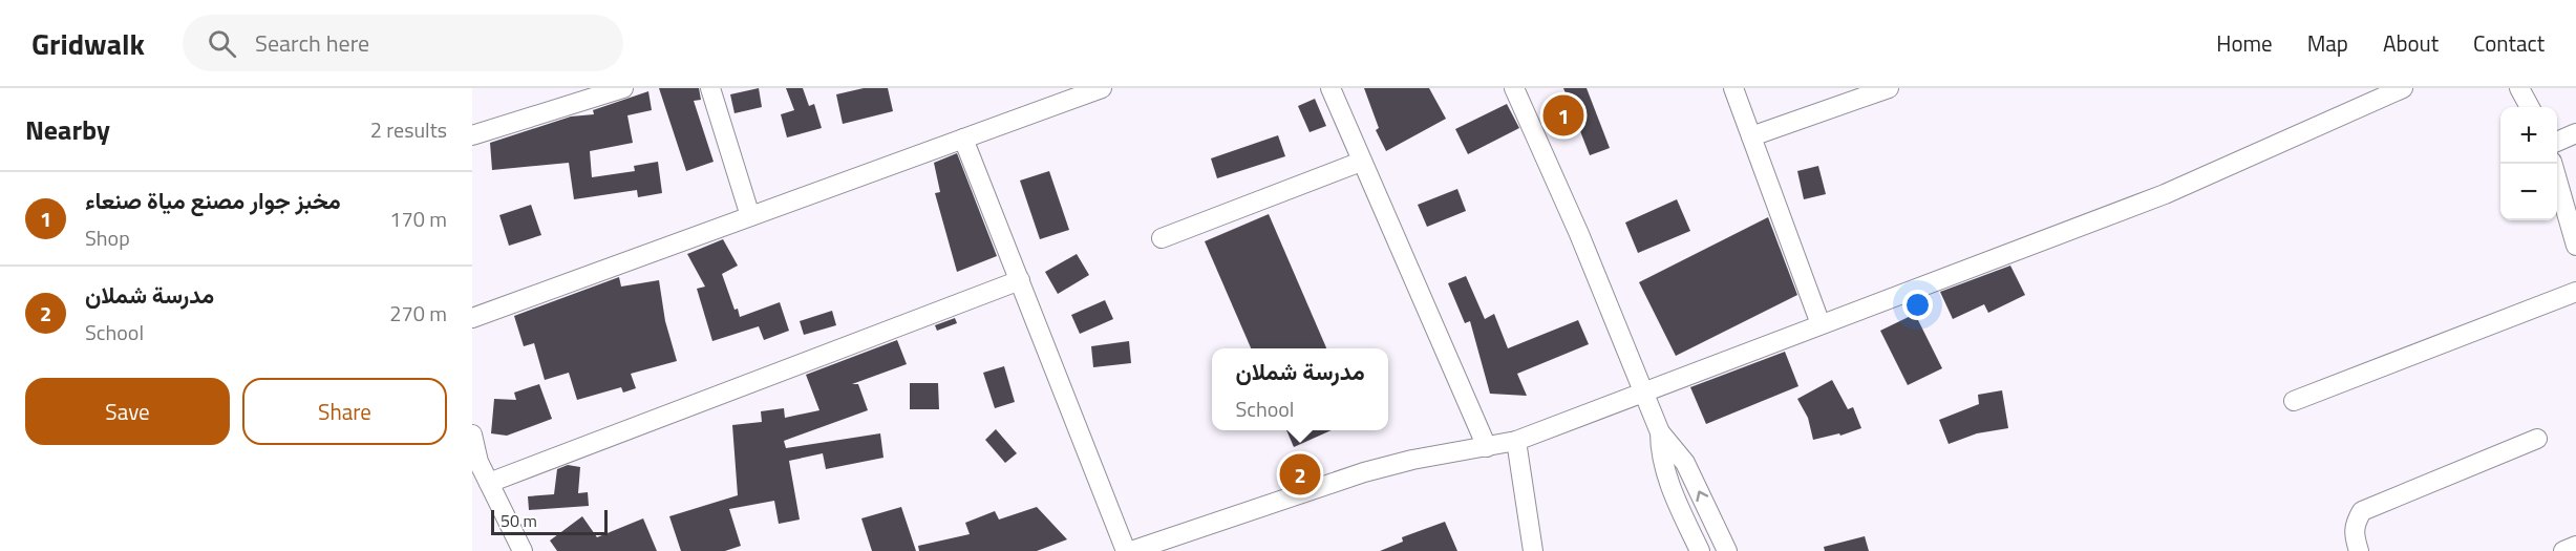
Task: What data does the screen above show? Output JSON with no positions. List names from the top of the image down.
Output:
{
  "scale_bar": "50 m",
  "page": {
    "header": "Gridwalk",
    "search": "Search here",
    "nav": [
      "Home",
      "Map",
      "About",
      "Contact"
    ],
    "heading": ["Nearby", "2 results"],
    "pins": ["1", "2"],
    "map_buttons": ["+", "−"],
    "list": [
      {
        "mark": "1",
        "name": "مخبز جوار مصنع مياة صنعاء",
        "note": "Shop",
        "value": "170 m"
      },
      {
        "mark": "2",
        "name": "مدرسة شملان",
        "note": "School",
        "value": "270 m"
      }
    ],
    "popup": ["مدرسة شملان", "School"],
    "buttons": ["Save", "Share"],
    "scale": "50 m"
  }
}
